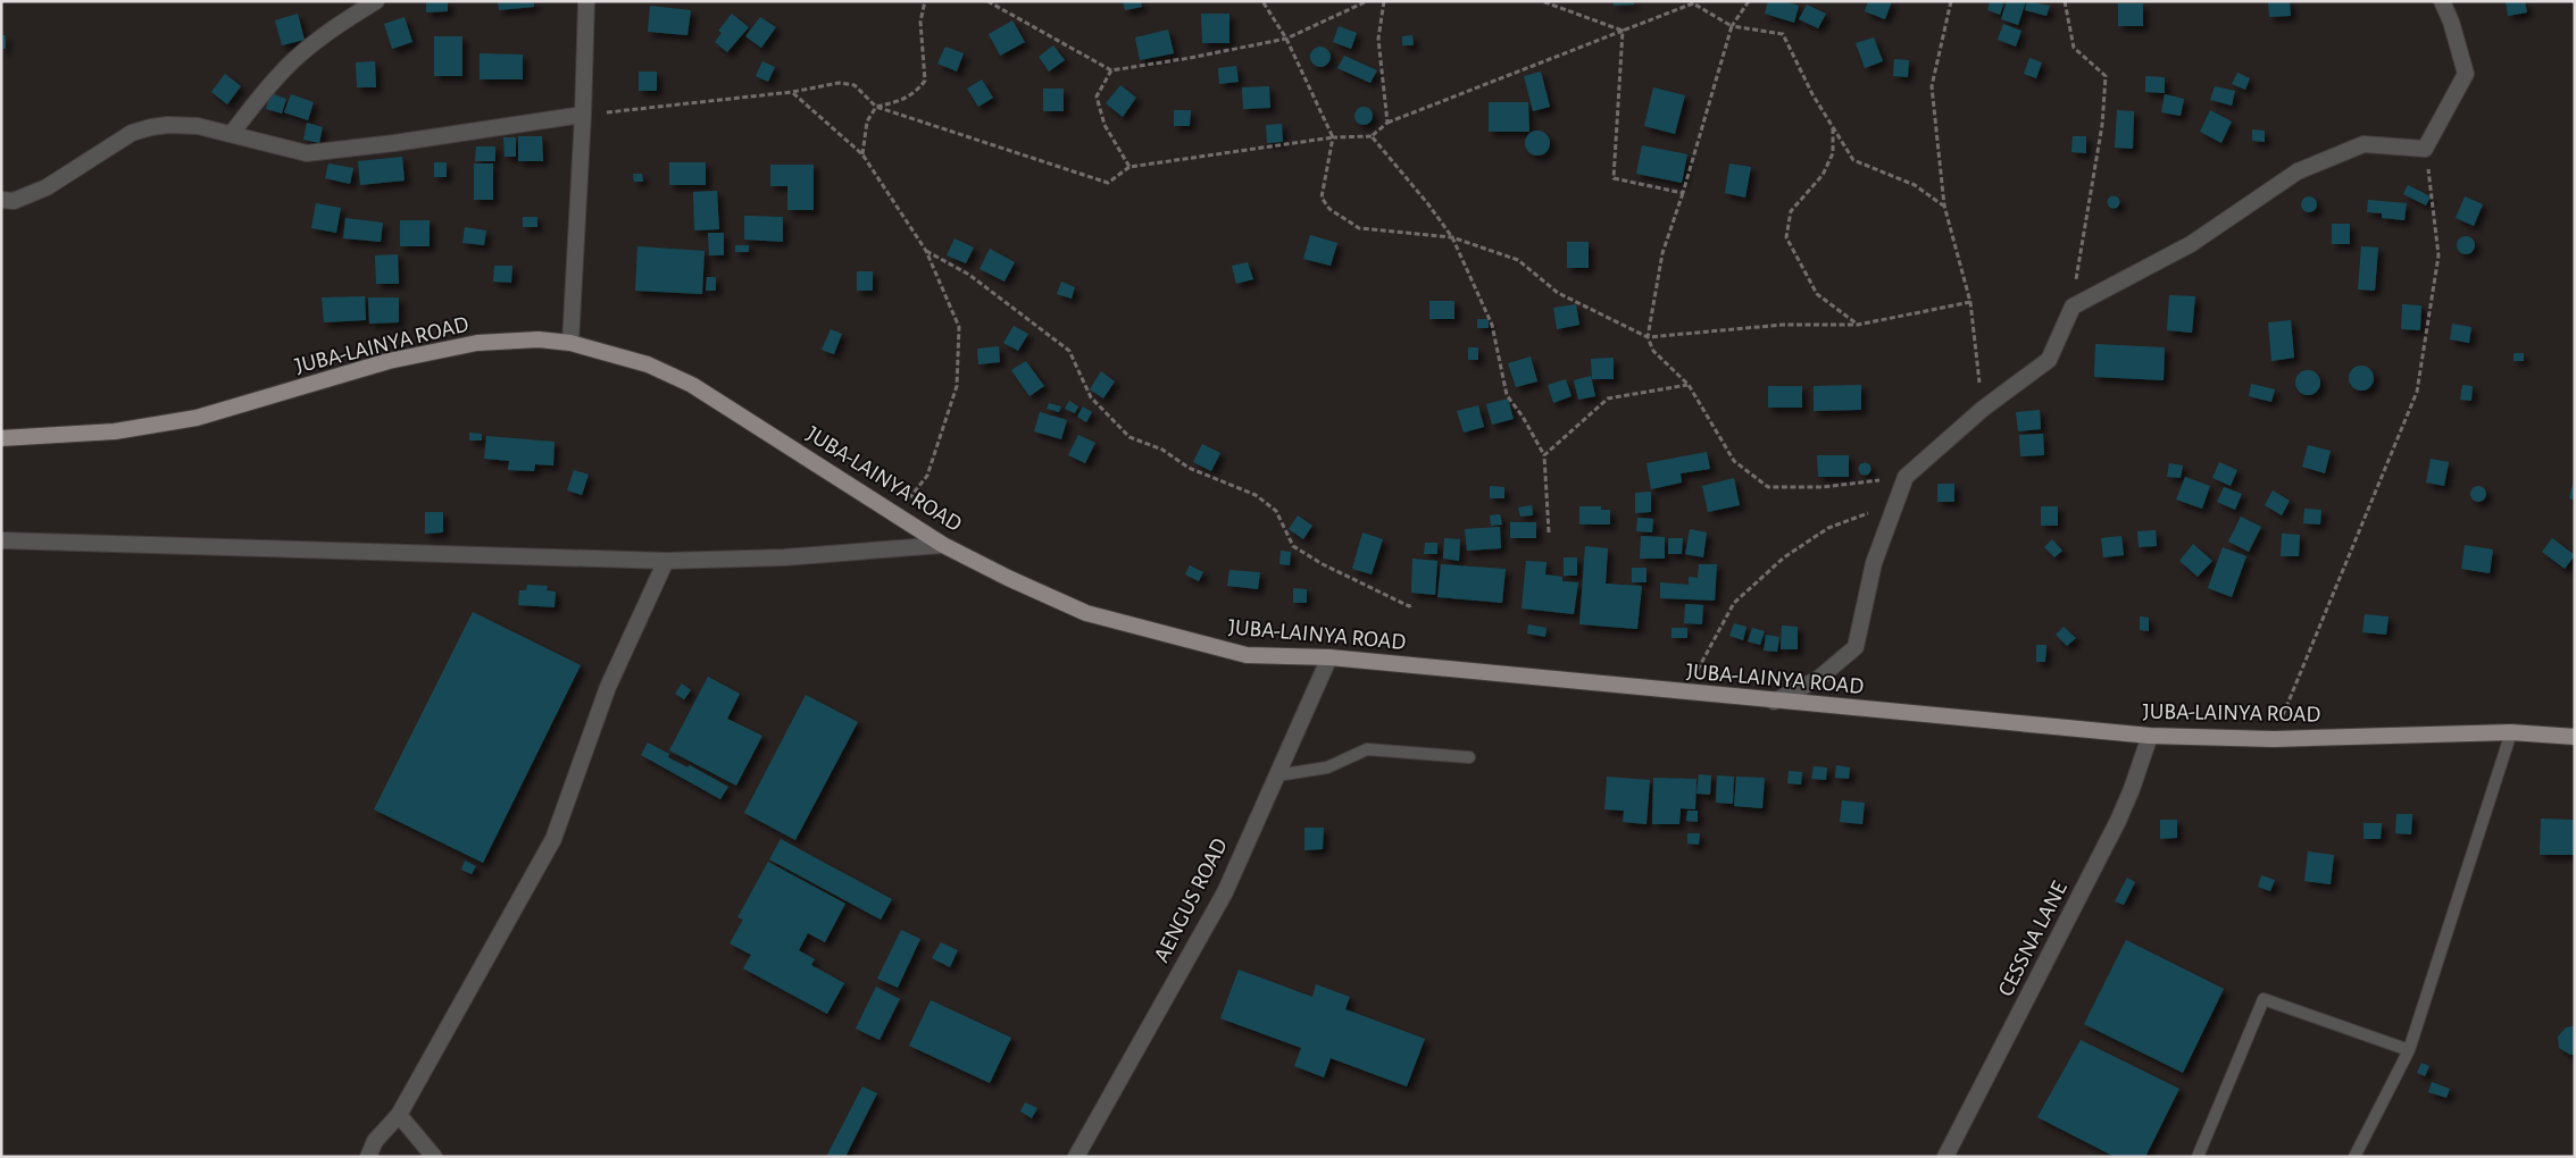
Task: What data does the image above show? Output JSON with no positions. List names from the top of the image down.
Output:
{
  "streets": {
    "main road": ["JUBA-LAINYA ROAD"],
    "street": ["AENGUS ROAD", "CESSNA LANE"]
  },
  "crossings": [
    ["JUBA-LAINYA ROAD", "AENGUS ROAD"],
    ["JUBA-LAINYA ROAD", "CESSNA LANE"]
  ]
}
